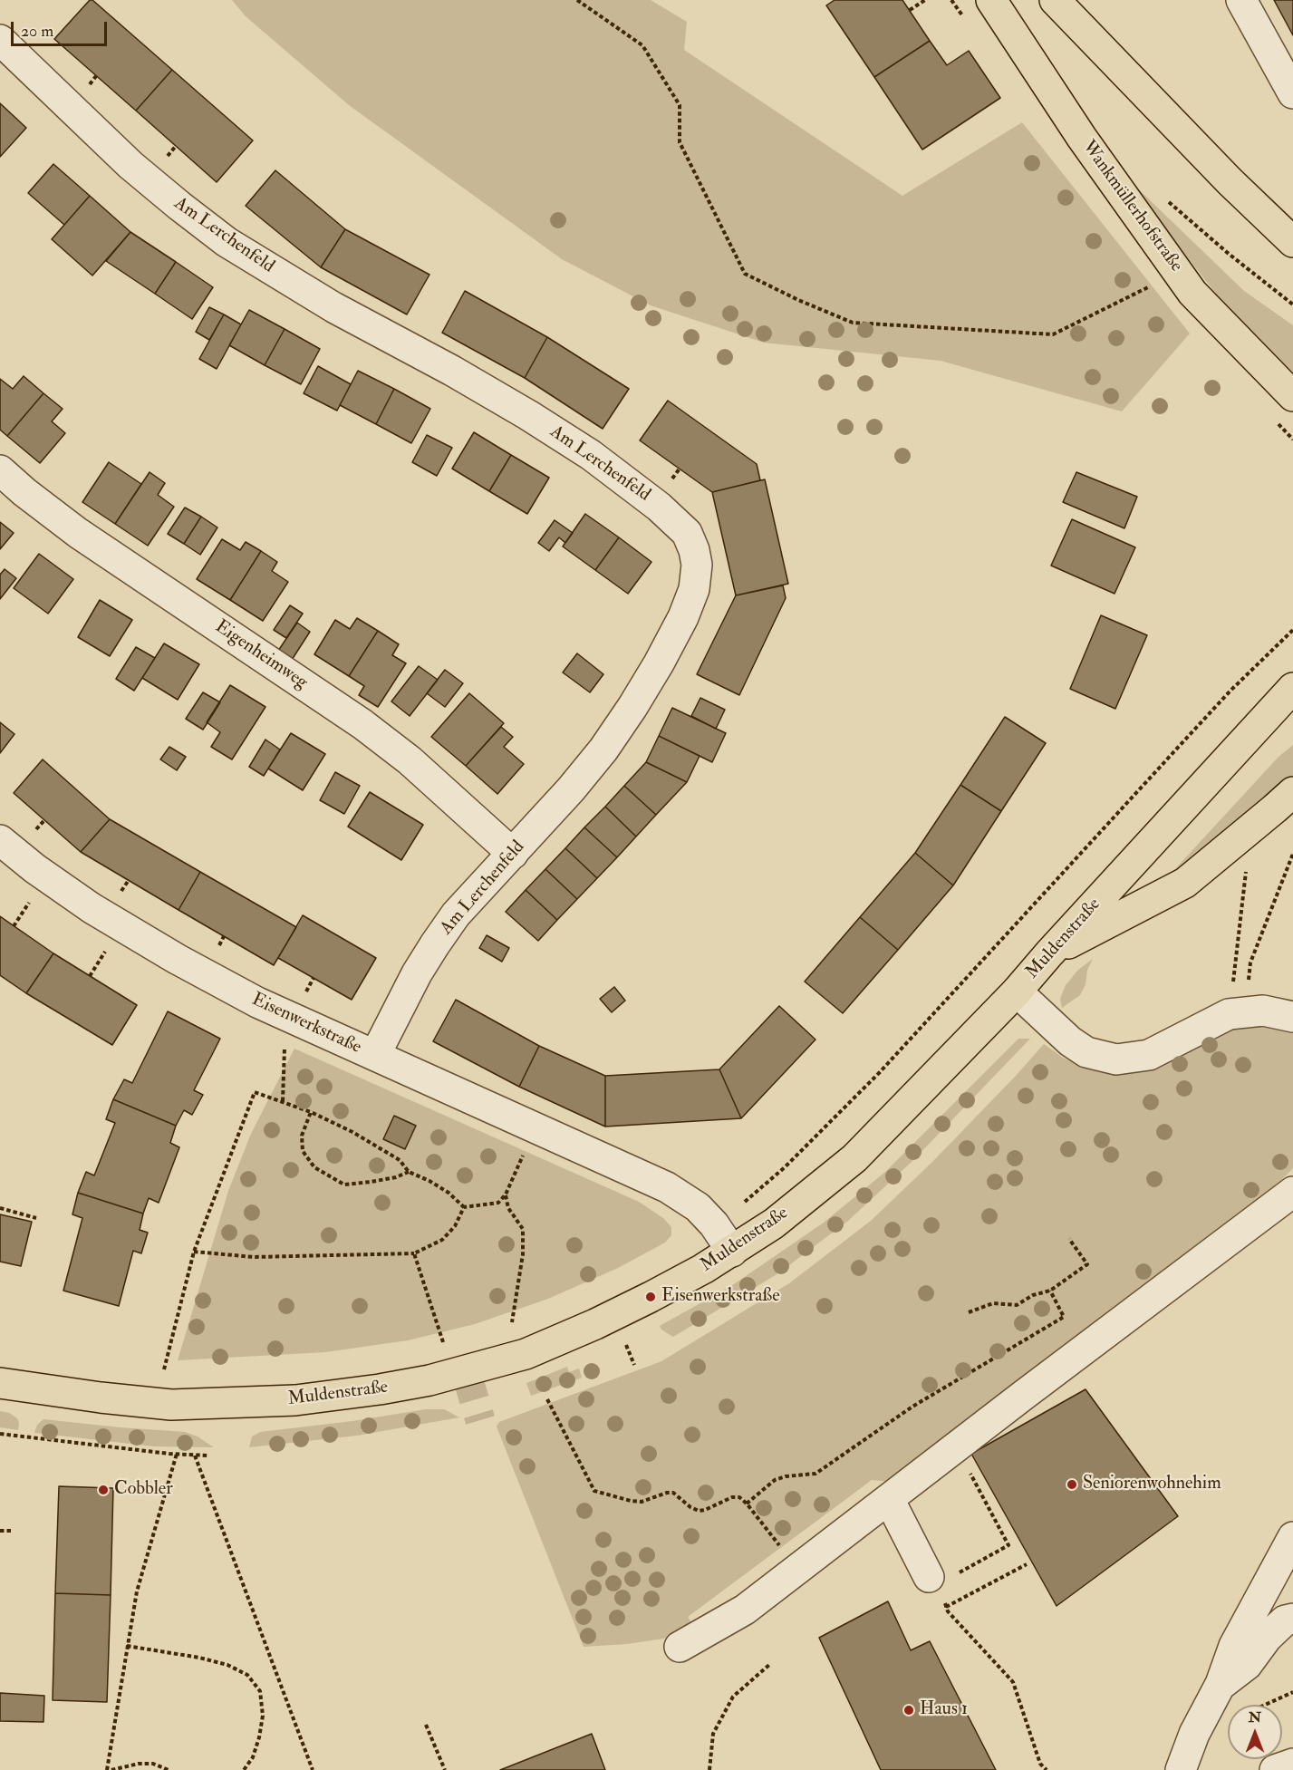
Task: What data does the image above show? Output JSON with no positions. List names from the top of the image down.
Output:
{
  "streets": {
    "main road": ["Wankmüllerhofstraße", "Muldenstraße"],
    "street": ["Am Lerchenfeld", "Eigenheimweg", "Eisenwerkstraße"]
  },
  "crossings": [
    ["Am Lerchenfeld", "Eigenheimweg"],
    ["Am Lerchenfeld", "Eisenwerkstraße"],
    ["Muldenstraße", "Eisenwerkstraße"]
  ],
  "places": [
    "Eisenwerkstraße",
    "Seniorenwohnehim",
    "Cobbler",
    "Haus 1"
  ],
  "scale_bar": "20 m",
  "north": "top"
}
